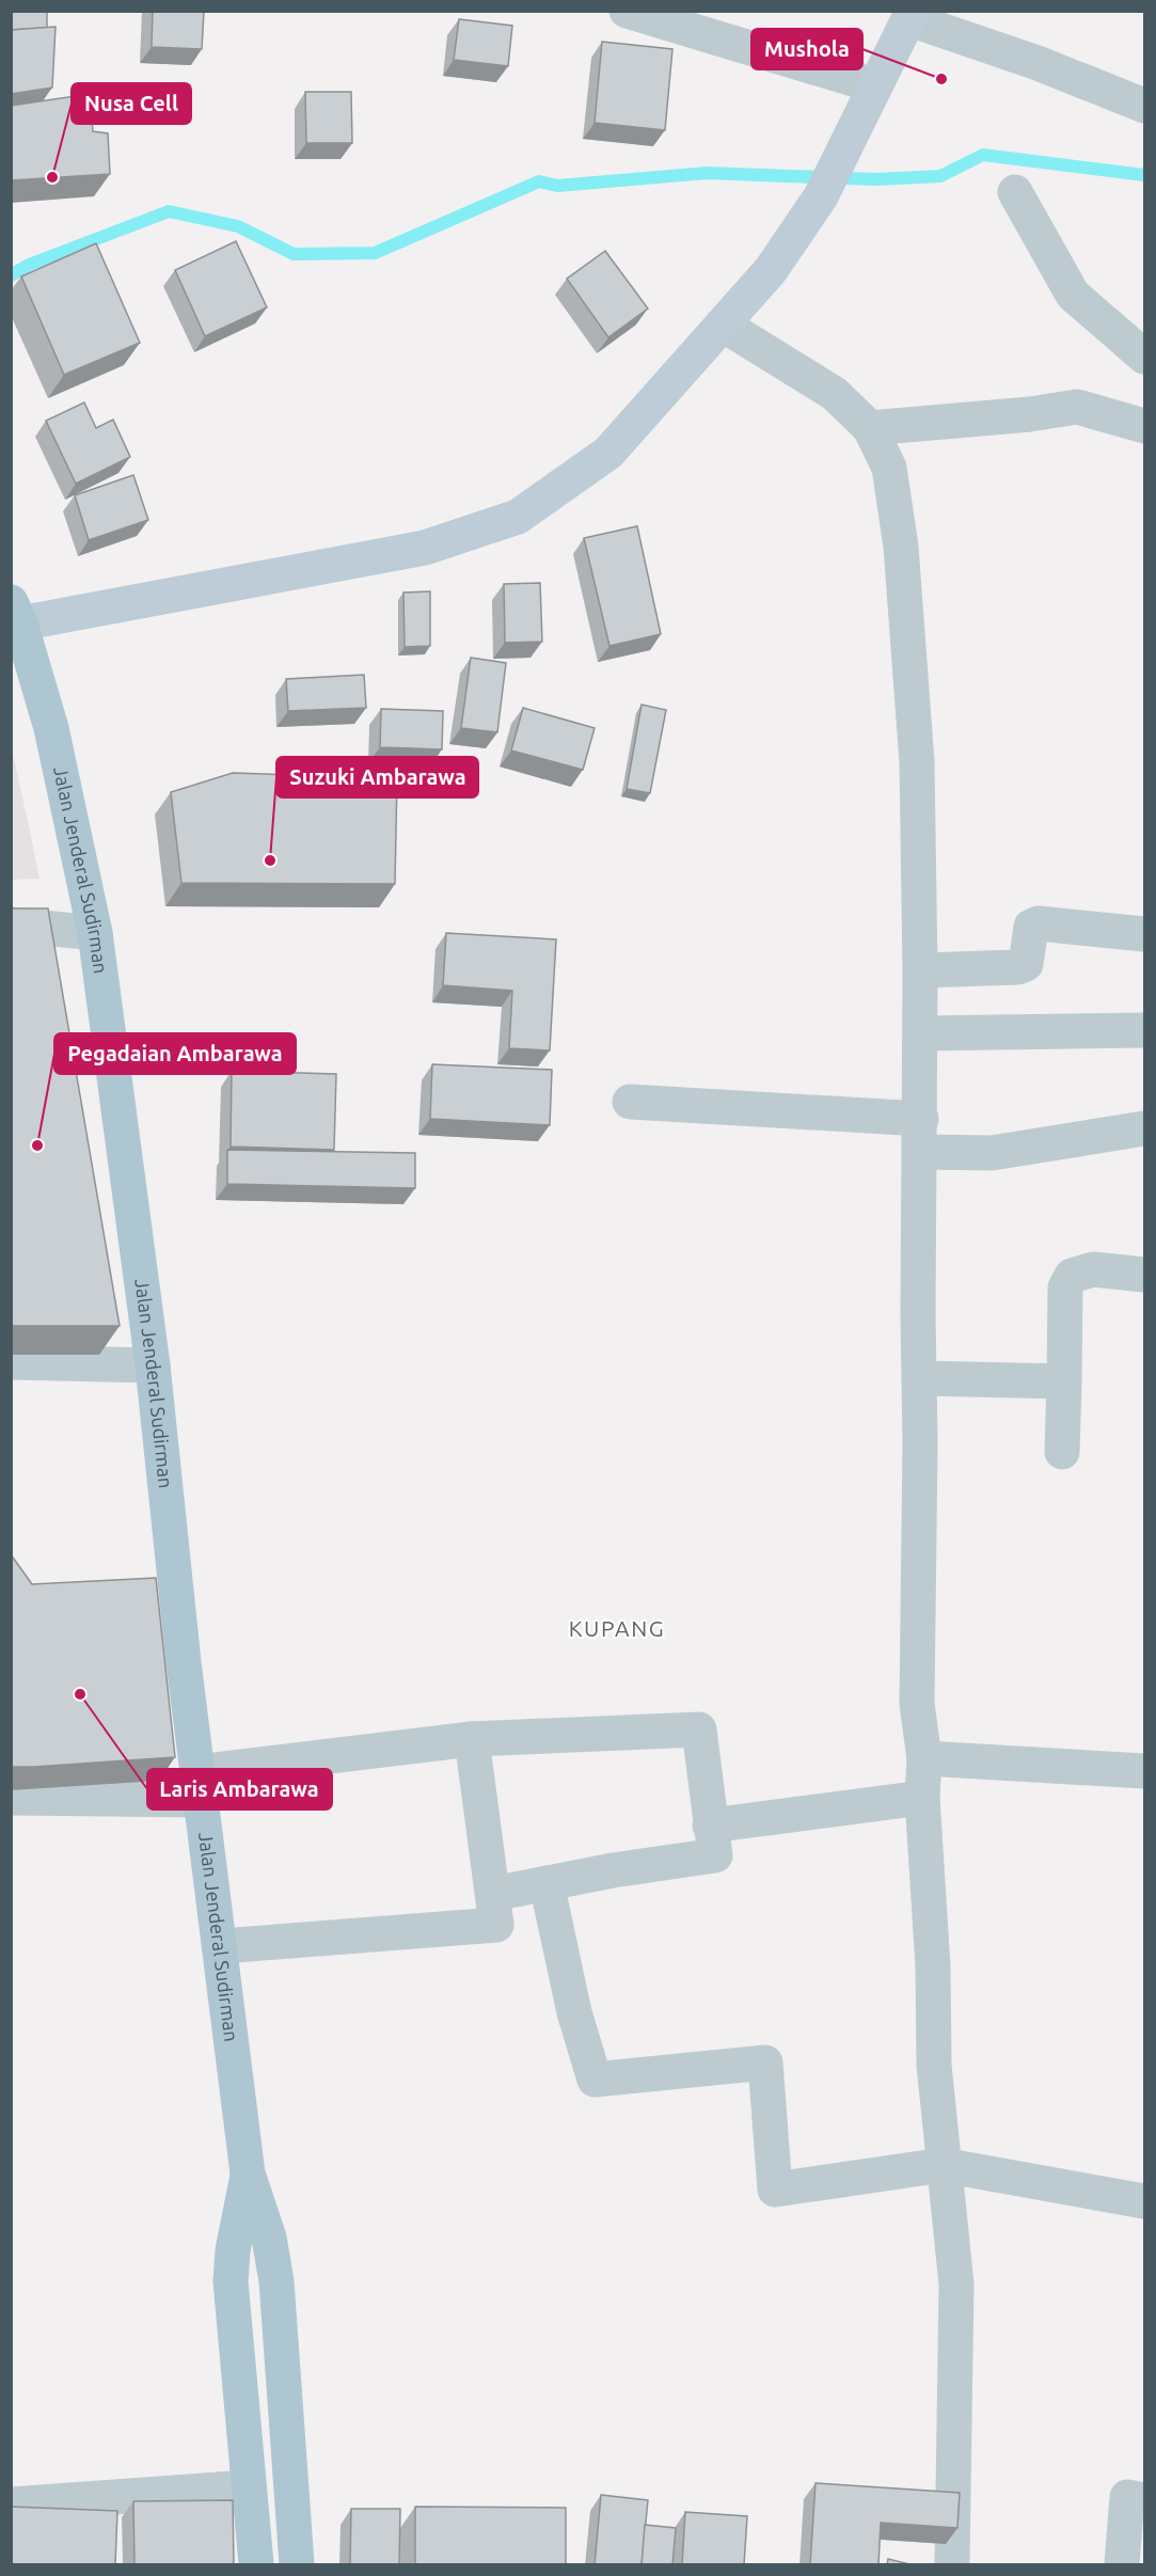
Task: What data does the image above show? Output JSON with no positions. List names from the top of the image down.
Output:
{
  "streets": {
    "main road": ["Jalan Jenderal Sudirman"]
  },
  "districts": ["KUPANG"],
  "places": [
    "Mushola",
    "Nusa Cell",
    "Suzuki Ambarawa",
    "Pegadaian Ambarawa",
    "Laris Ambarawa"
  ]
}
